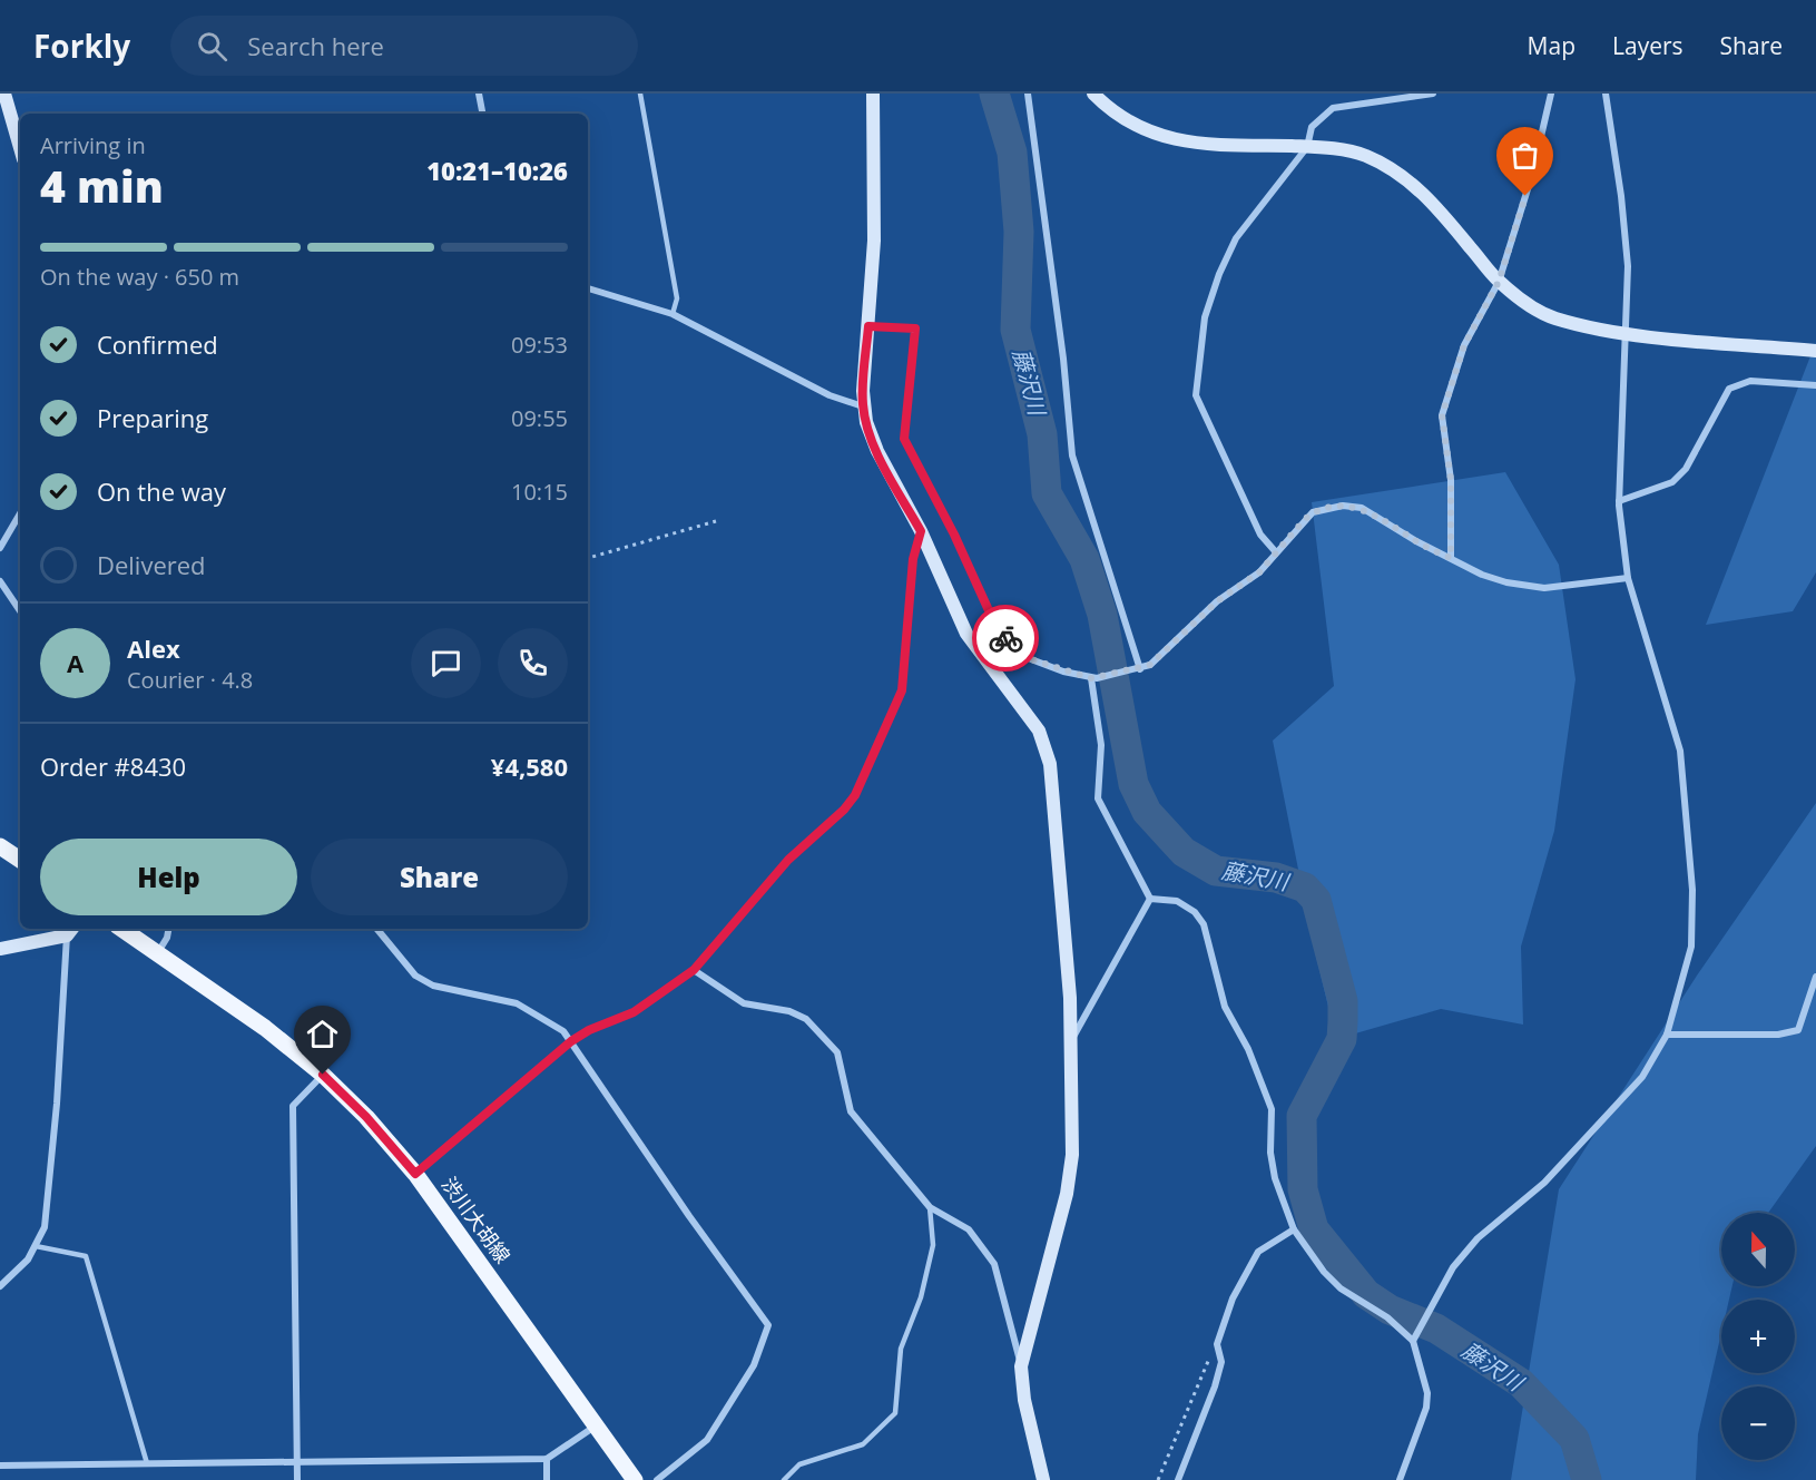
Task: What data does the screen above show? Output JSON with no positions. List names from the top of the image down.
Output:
{
  "streets": {
    "main road": ["渋川大胡線"]
  },
  "water": ["藤沢川"],
  "north": "top",
  "page": {
    "header": "Forkly",
    "search": "Search here",
    "nav": ["Map", "Layers", "Share"],
    "heading": ["4 min", "Arriving in", "10:21–10:26"],
    "panel": [
      "Alex",
      "Courier · 4.8",
      "Order #8430",
      "¥4,580"
    ],
    "bar": "On the way · 650 m",
    "list": [
      ["Confirmed", "09:53"],
      ["Preparing", "09:55"],
      ["On the way", "10:15"],
      "Delivered"
    ],
    "round": "A",
    "buttons": ["Help", "Share"],
    "map_buttons": ["+", "−"]
  }
}
